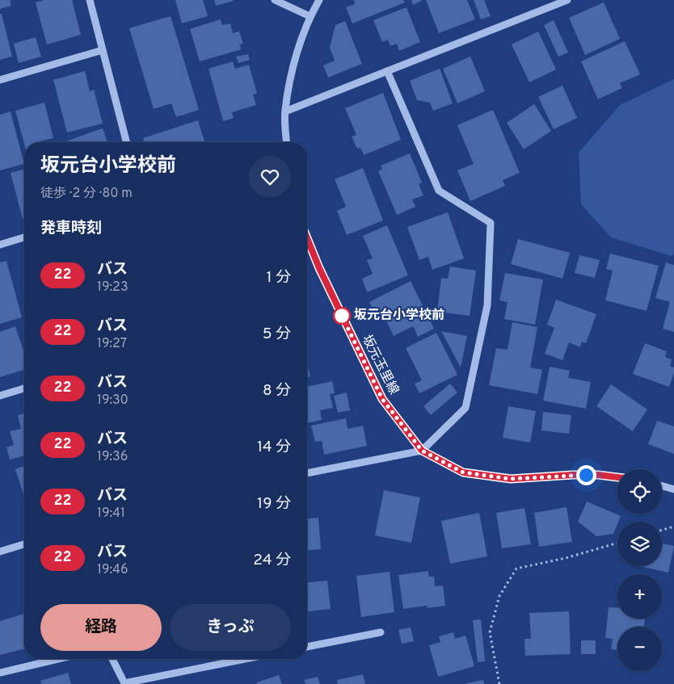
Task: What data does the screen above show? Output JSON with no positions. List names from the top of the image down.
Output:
{
  "streets": {
    "street": ["坂元玉里線"]
  },
  "places": ["坂元台小学校前"],
  "lines": ["bus line 22"],
  "page": {
    "heading": [
      ["坂元台小学校前", "徒歩 · 2 分 · 80 m"],
      "発車時刻"
    ],
    "list": [
      {
        "mark": "22",
        "name": "バス",
        "note": "19:23",
        "value": "1 分"
      },
      {
        "mark": "22",
        "name": "バス",
        "note": "19:27",
        "value": "5 分"
      },
      {
        "mark": "22",
        "name": "バス",
        "note": "19:30",
        "value": "8 分"
      },
      {
        "mark": "22",
        "name": "バス",
        "note": "19:36",
        "value": "14 分"
      },
      {
        "mark": "22",
        "name": "バス",
        "note": "19:41",
        "value": "19 分"
      },
      {
        "mark": "22",
        "name": "バス",
        "note": "19:46",
        "value": "24 分"
      }
    ],
    "map_buttons": ["+", "−"],
    "buttons": ["経路", "きっぷ"]
  }
}
